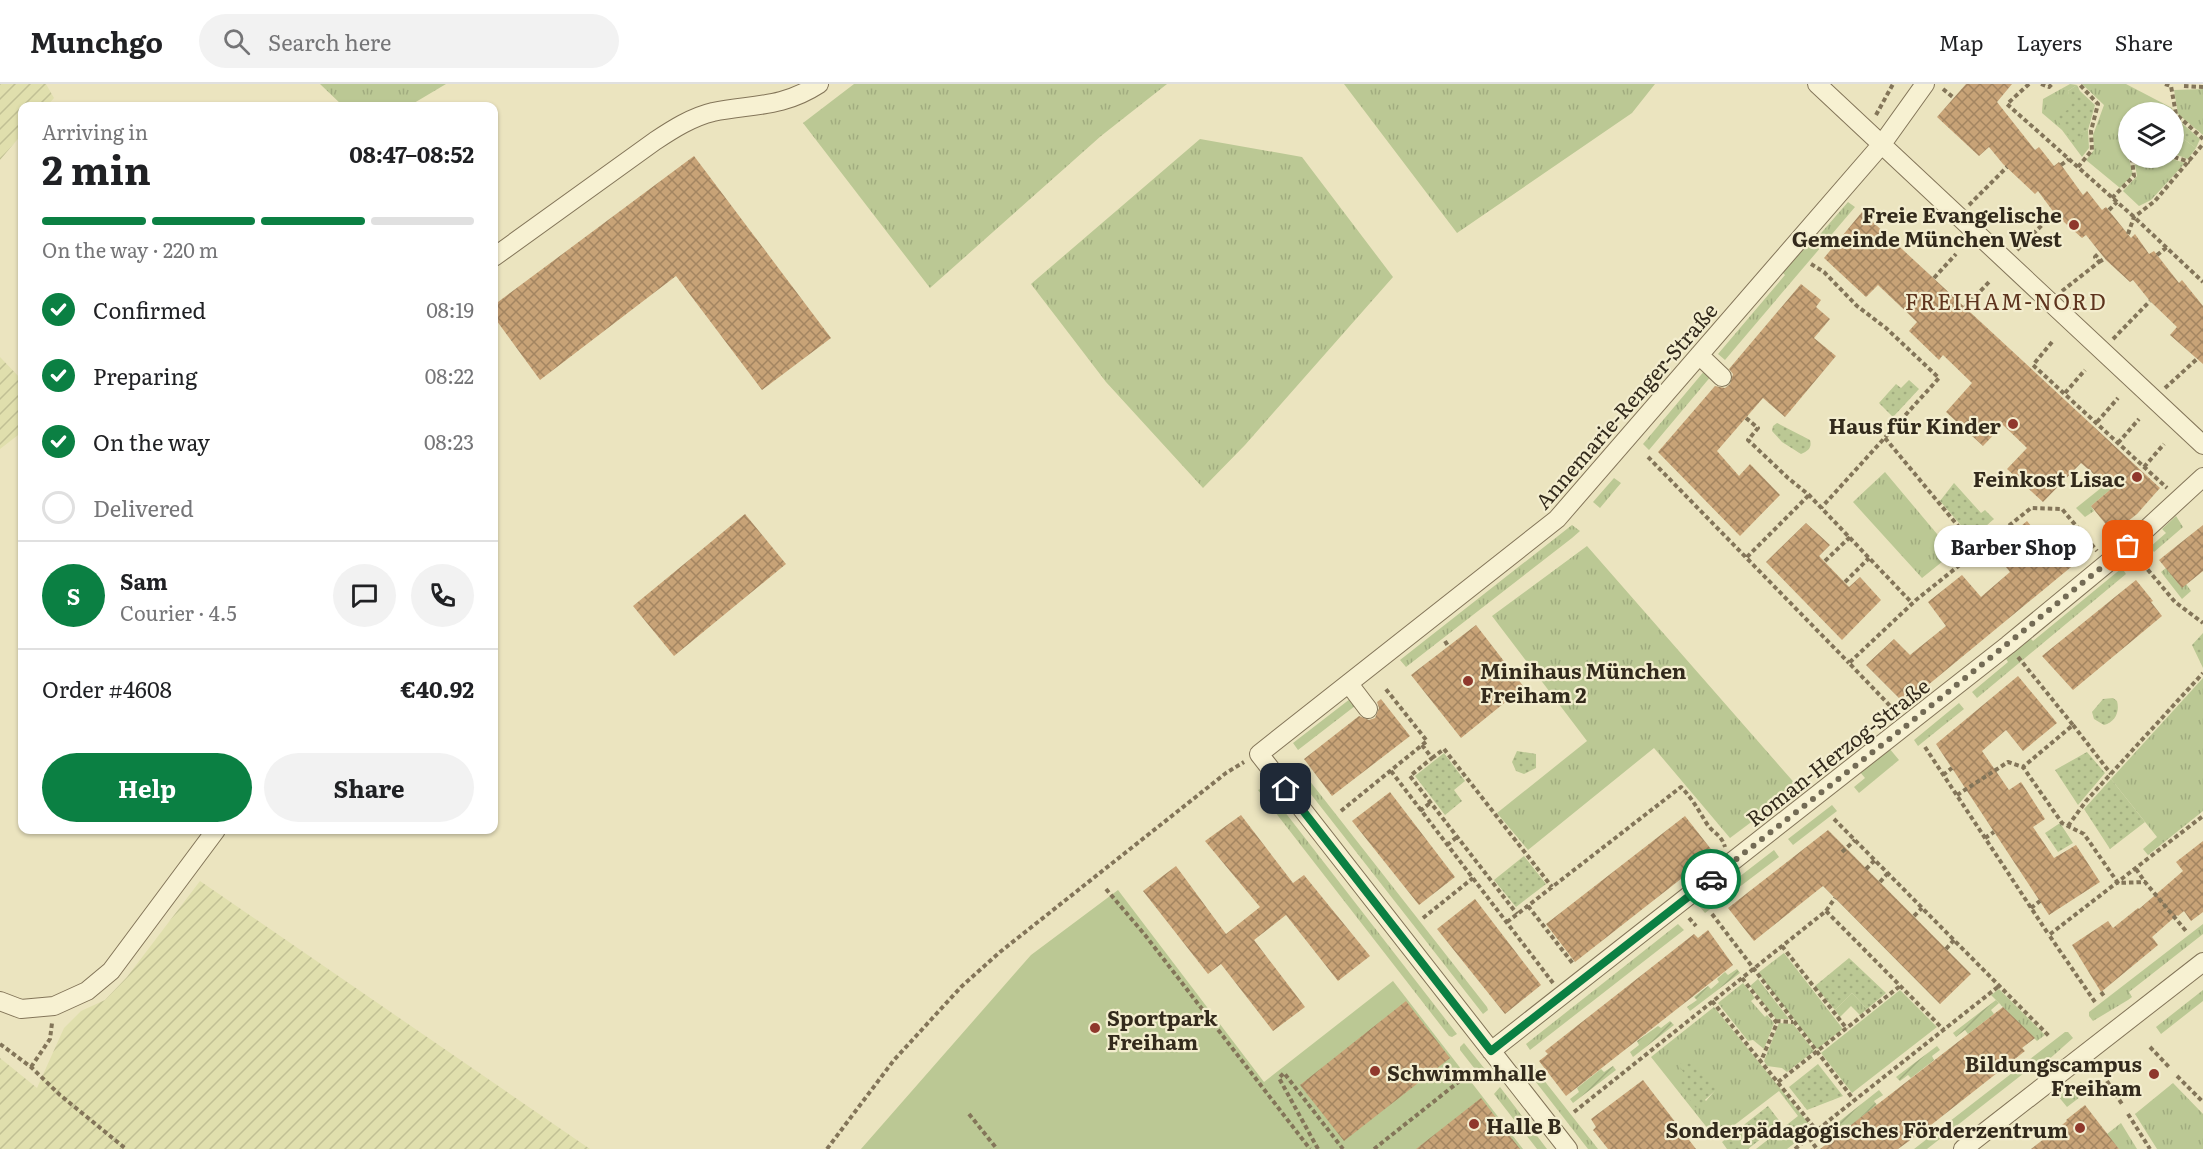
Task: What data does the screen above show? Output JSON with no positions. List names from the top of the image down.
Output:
{
  "streets": {
    "street": ["Annemarie-Renger-Straße", "Roman-Herzog-Straße"]
  },
  "districts": ["FREIHAM-NORD"],
  "places": [
    "Freie Evangelische Gemeinde München West",
    "Haus für Kinder",
    "Feinkost Lisac",
    "Barber Shop",
    "Minihaus München Freiham 2",
    "Sportpark Freiham",
    "Schwimmhalle",
    "Bildungscampus Freiham",
    "Halle B",
    "Sonderpädagogisches Förderzentrum"
  ],
  "page": {
    "header": "Munchgo",
    "search": "Search here",
    "nav": ["Map", "Layers", "Share"],
    "heading": ["2 min", "Arriving in", "08:47–08:52"],
    "panel": [
      "Sam",
      "Courier · 4.5",
      "Order #4608",
      "€40.92"
    ],
    "bar": "On the way · 220 m",
    "list": [
      ["Confirmed", "08:19"],
      ["Preparing", "08:22"],
      ["On the way", "08:23"],
      "Delivered"
    ],
    "bubble": "Barber Shop",
    "round": "S",
    "buttons": ["Help", "Share"]
  }
}
